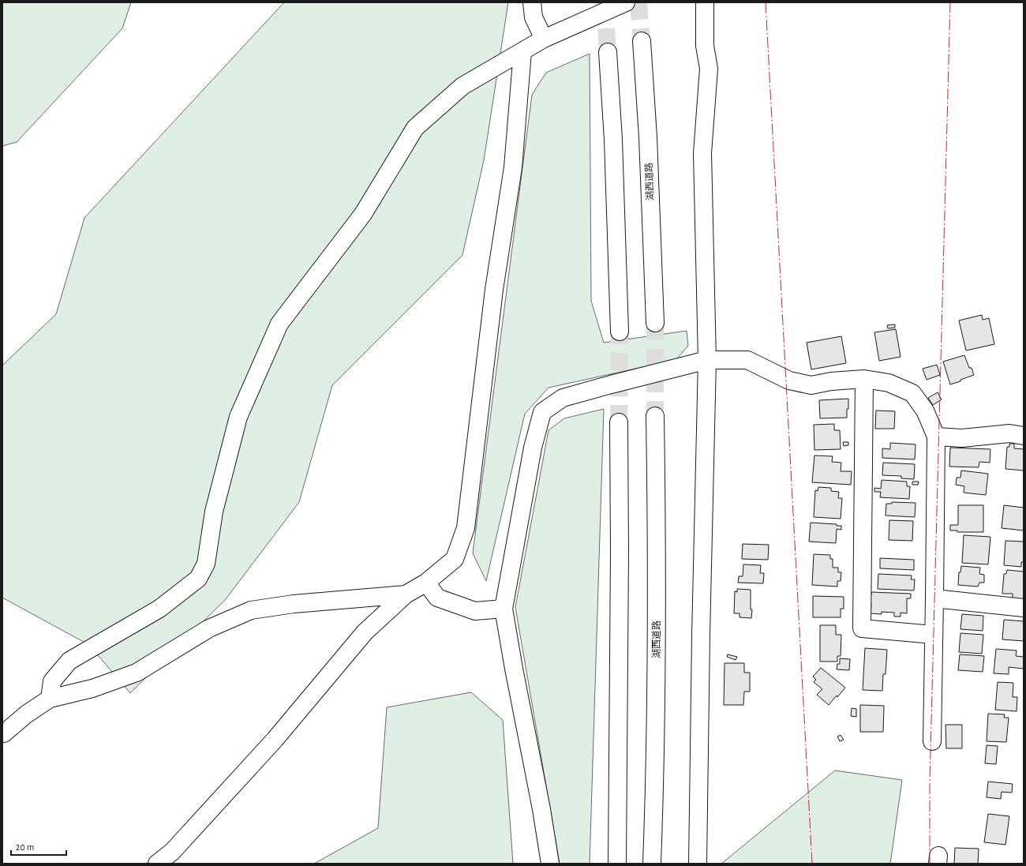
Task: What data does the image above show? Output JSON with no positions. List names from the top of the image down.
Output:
{
  "streets": {
    "main road": ["湖西道路"]
  },
  "scale_bar": "20 m"
}
